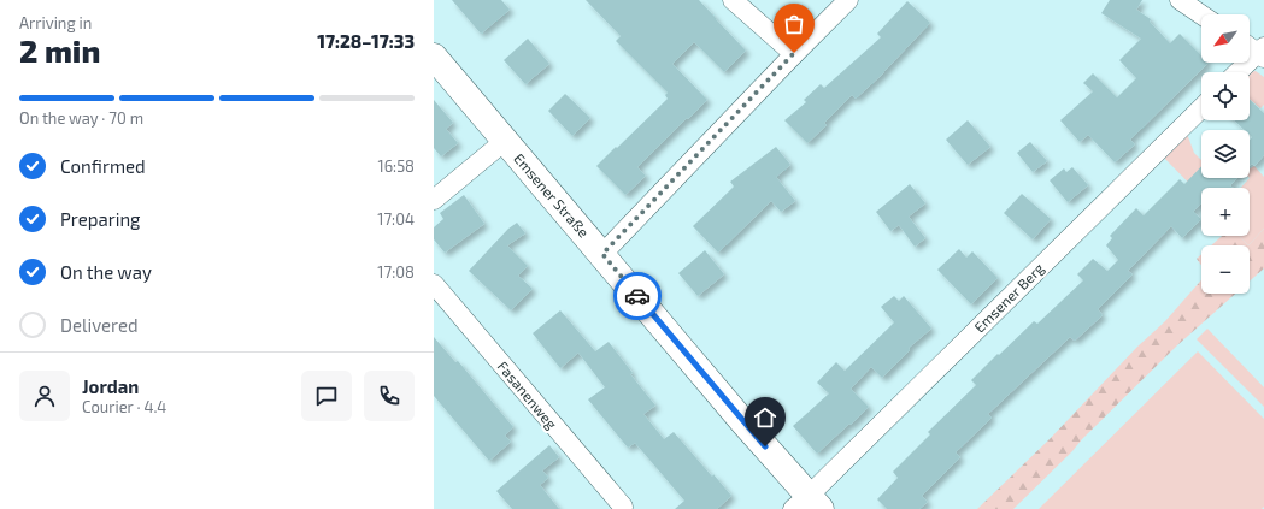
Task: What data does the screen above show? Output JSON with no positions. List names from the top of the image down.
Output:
{
  "streets": {
    "street": ["Emsener Straße", "Emsener Berg", "Fasanenweg"]
  },
  "crossings": [
    ["Emsener Straße", "Emsener Berg"]
  ],
  "north": "bottom left",
  "page": {
    "heading": ["2 min", "Arriving in", "17:28–17:33"],
    "panel": ["Jordan", "Courier · 4.4"],
    "map_buttons": ["+", "−"],
    "bar": "On the way · 70 m",
    "list": [
      ["Confirmed", "16:58"],
      ["Preparing", "17:04"],
      ["On the way", "17:08"],
      "Delivered"
    ]
  }
}
